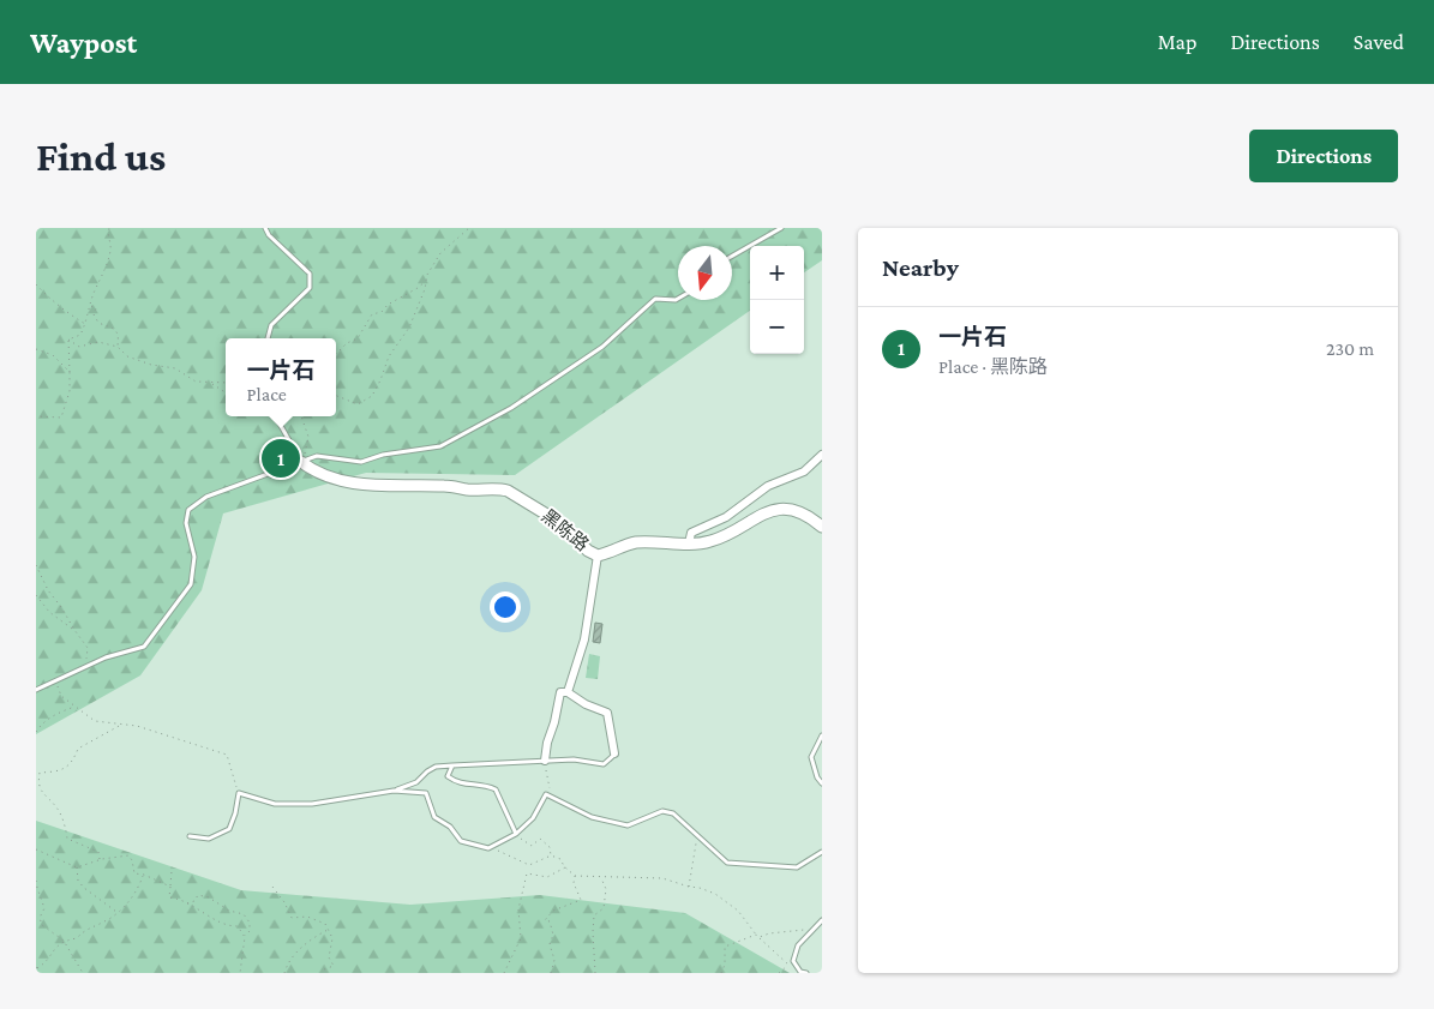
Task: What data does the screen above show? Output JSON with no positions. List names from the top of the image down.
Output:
{
  "streets": {
    "street": ["黑陈路"]
  },
  "north": "bottom",
  "page": {
    "header": "Waypost",
    "nav": ["Map", "Directions", "Saved"],
    "buttons": "Directions",
    "title": "Find us",
    "heading": "Nearby",
    "map_buttons": ["+", "−"],
    "list": [
      {
        "mark": "1",
        "name": "一片石",
        "note": "Place · 黑陈路",
        "value": "230 m"
      }
    ],
    "popup": ["一片石", "Place"],
    "pins": "1"
  }
}
